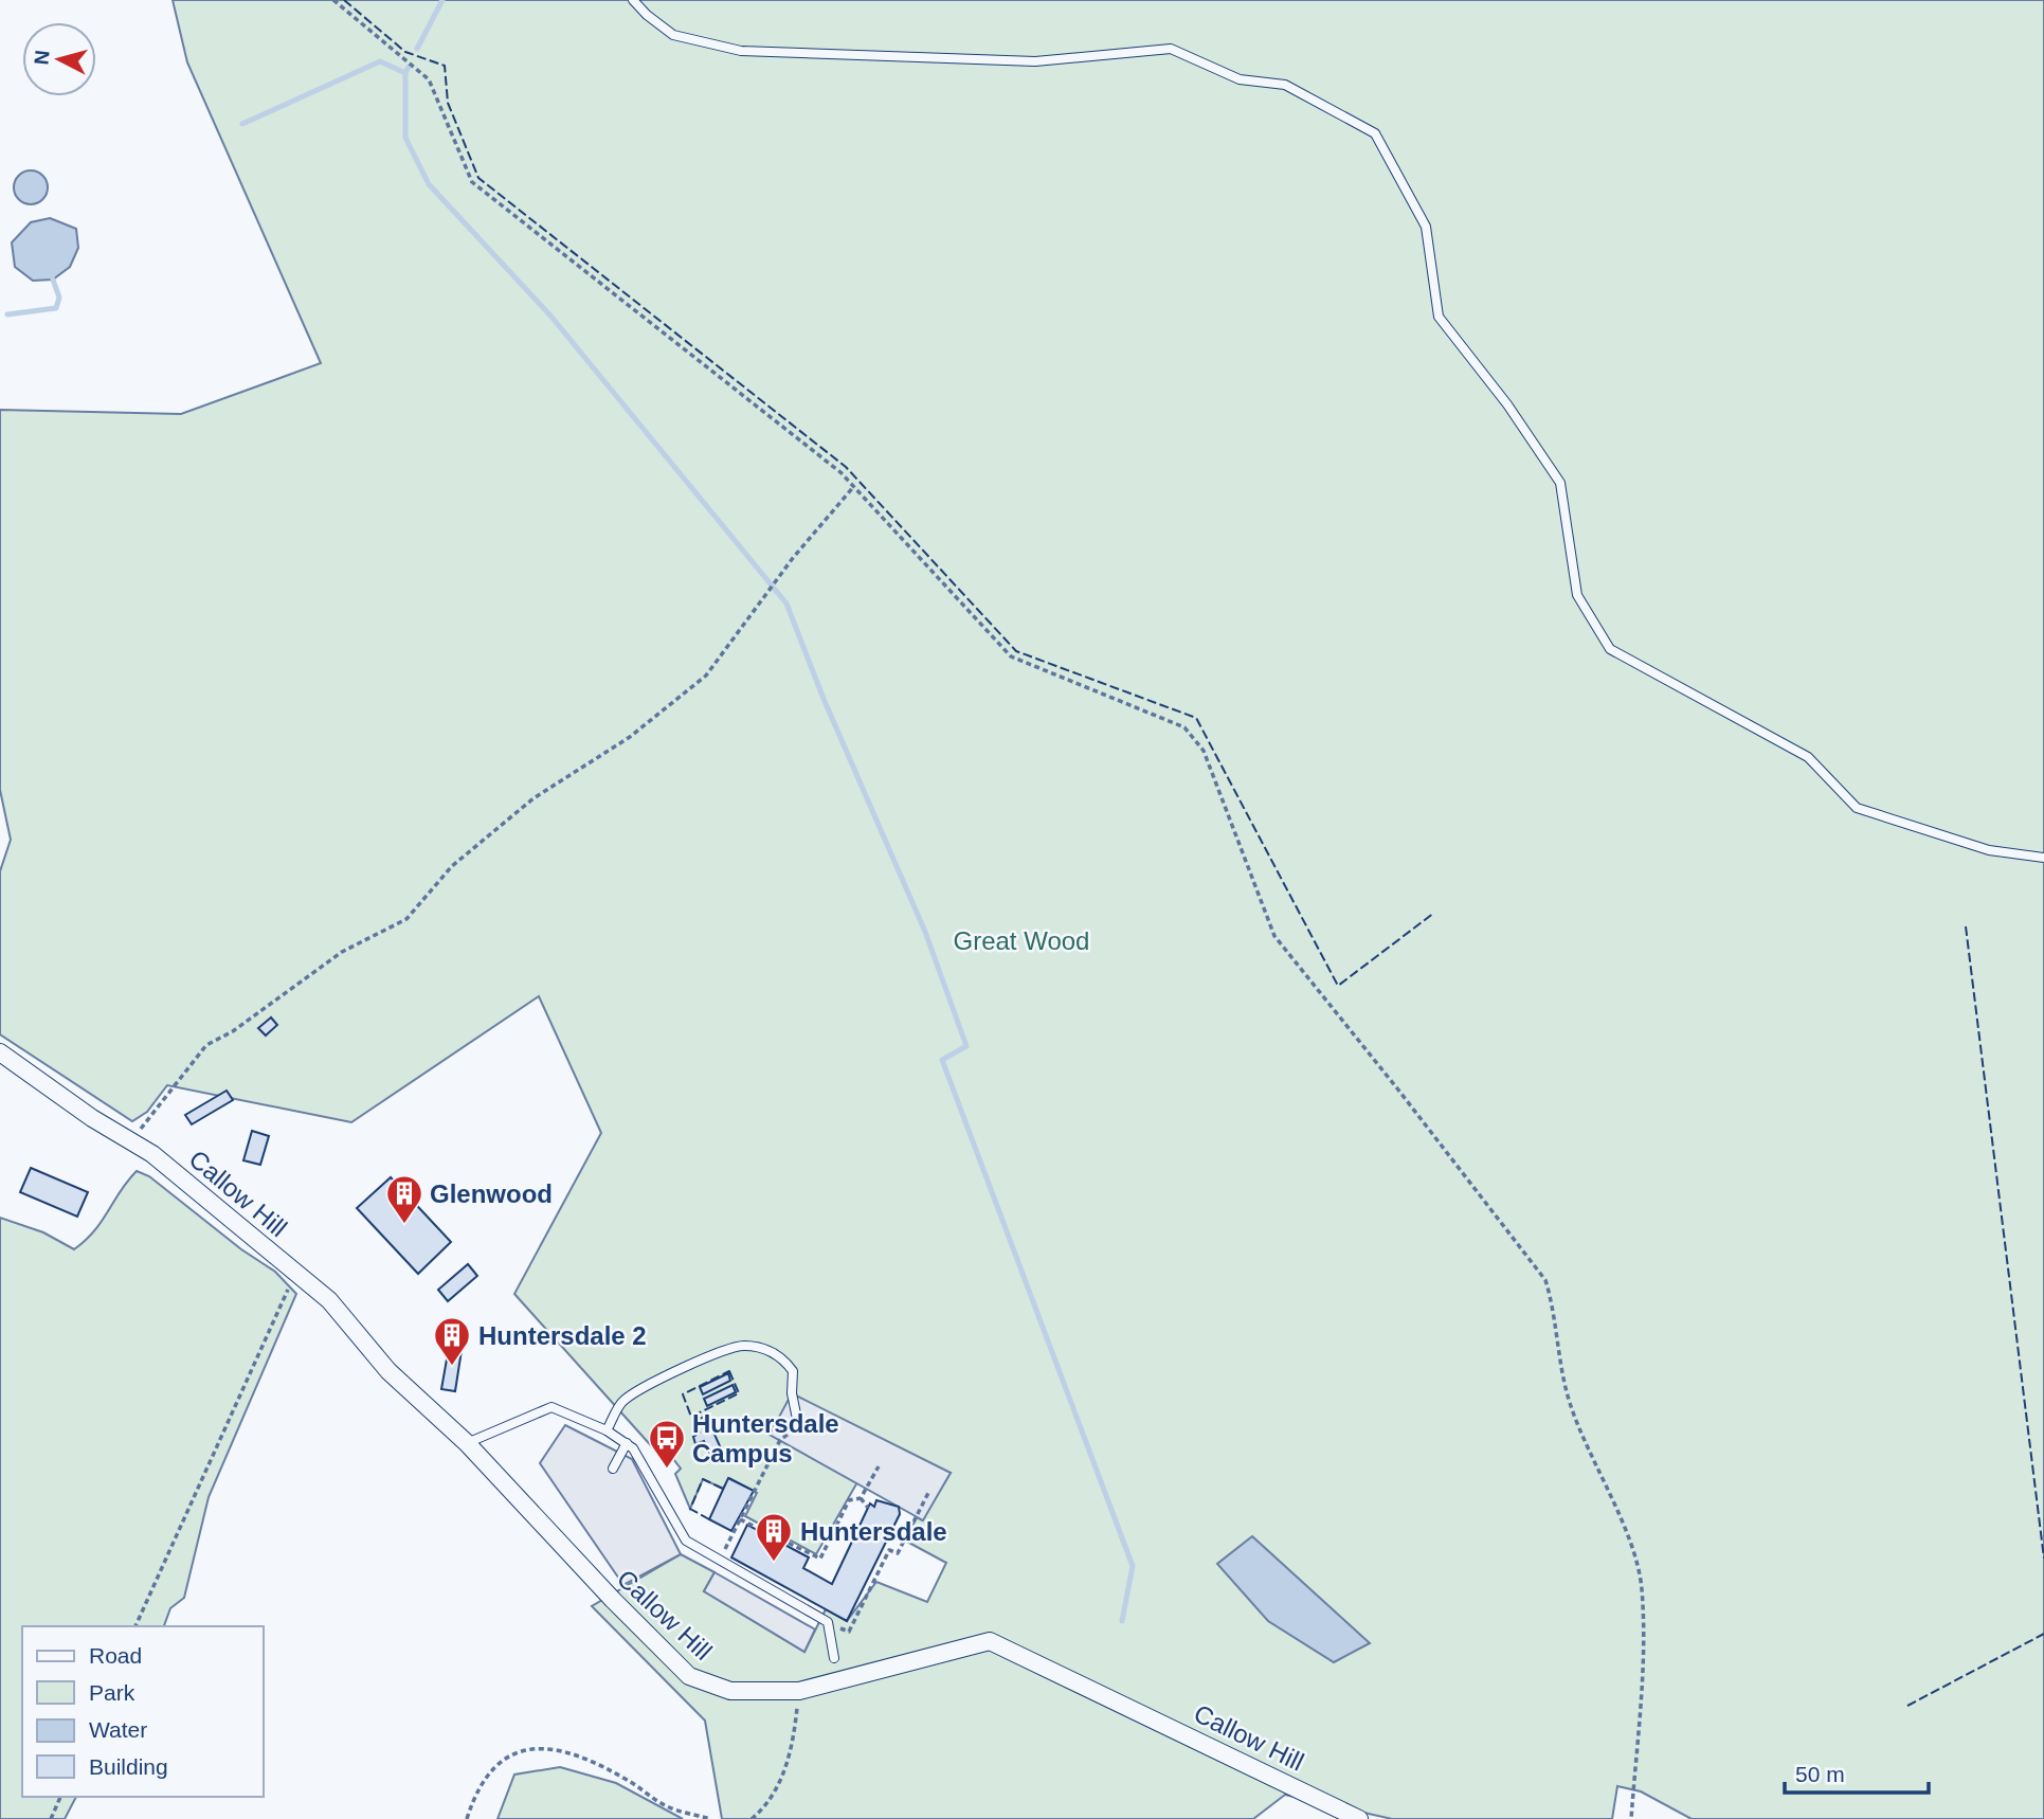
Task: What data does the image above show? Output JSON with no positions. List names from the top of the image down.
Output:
{
  "streets": {
    "street": ["Callow Hill"]
  },
  "parks": ["Great Wood"],
  "places": {
    "building": ["Glenwood", "Huntersdale 2", "Huntersdale"],
    "bus stop": ["Huntersdale Campus"]
  },
  "legend": [
    "Road",
    "Park",
    "Water",
    "Building"
  ],
  "scale_bar": "50 m",
  "north": "left"
}
